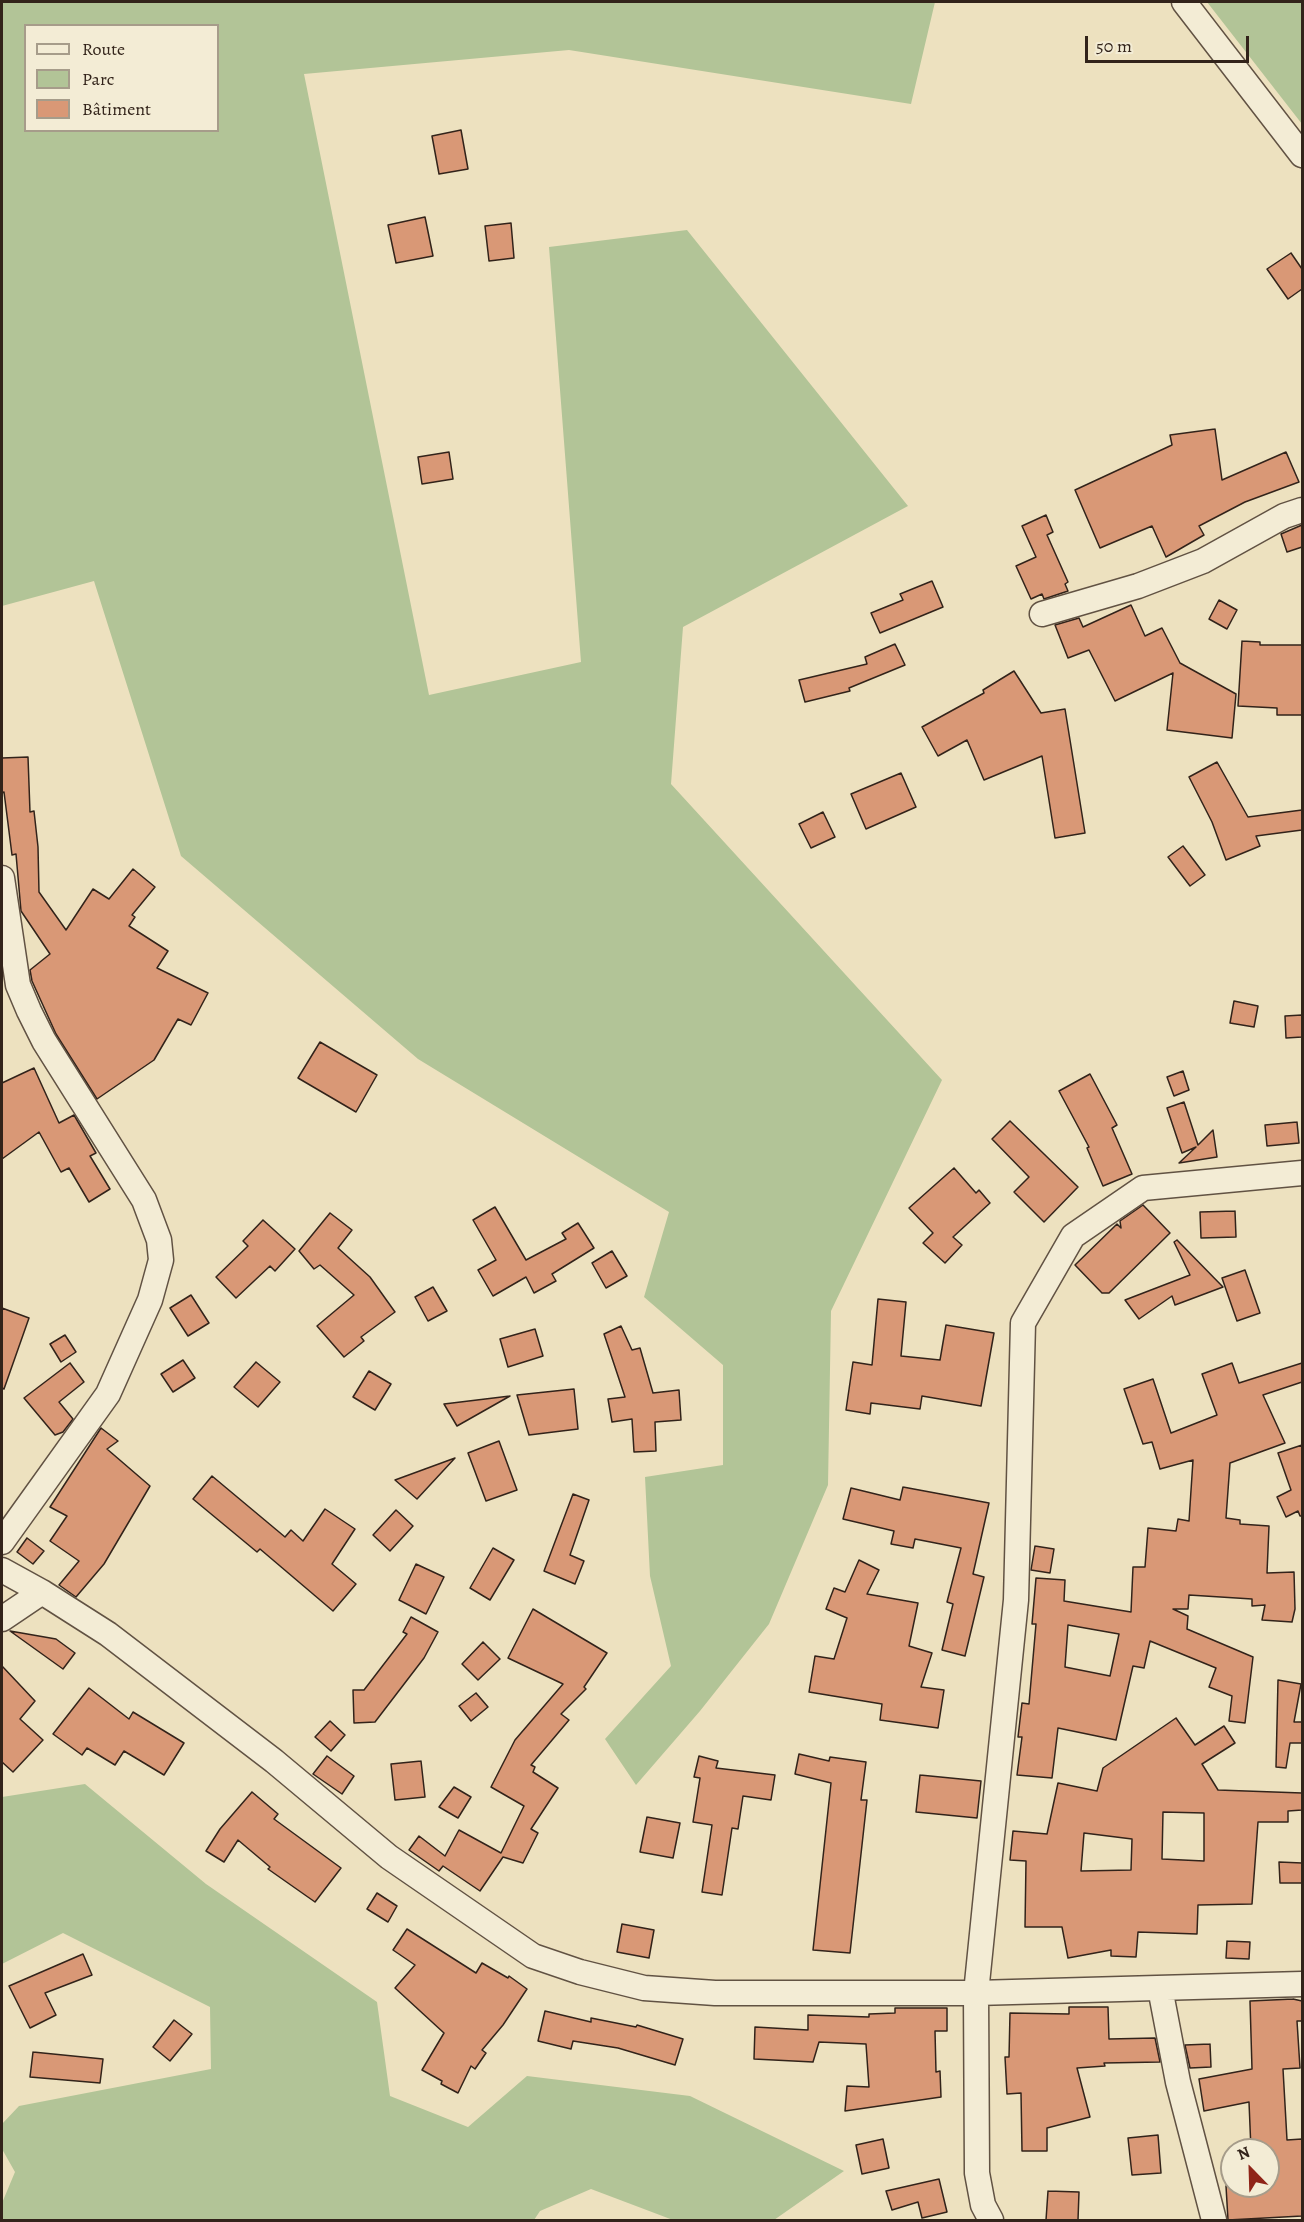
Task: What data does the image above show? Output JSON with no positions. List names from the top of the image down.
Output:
{
  "legend": ["Route", "Parc", "Bâtiment"],
  "scale_bar": "50 m",
  "north": "top left"
}
